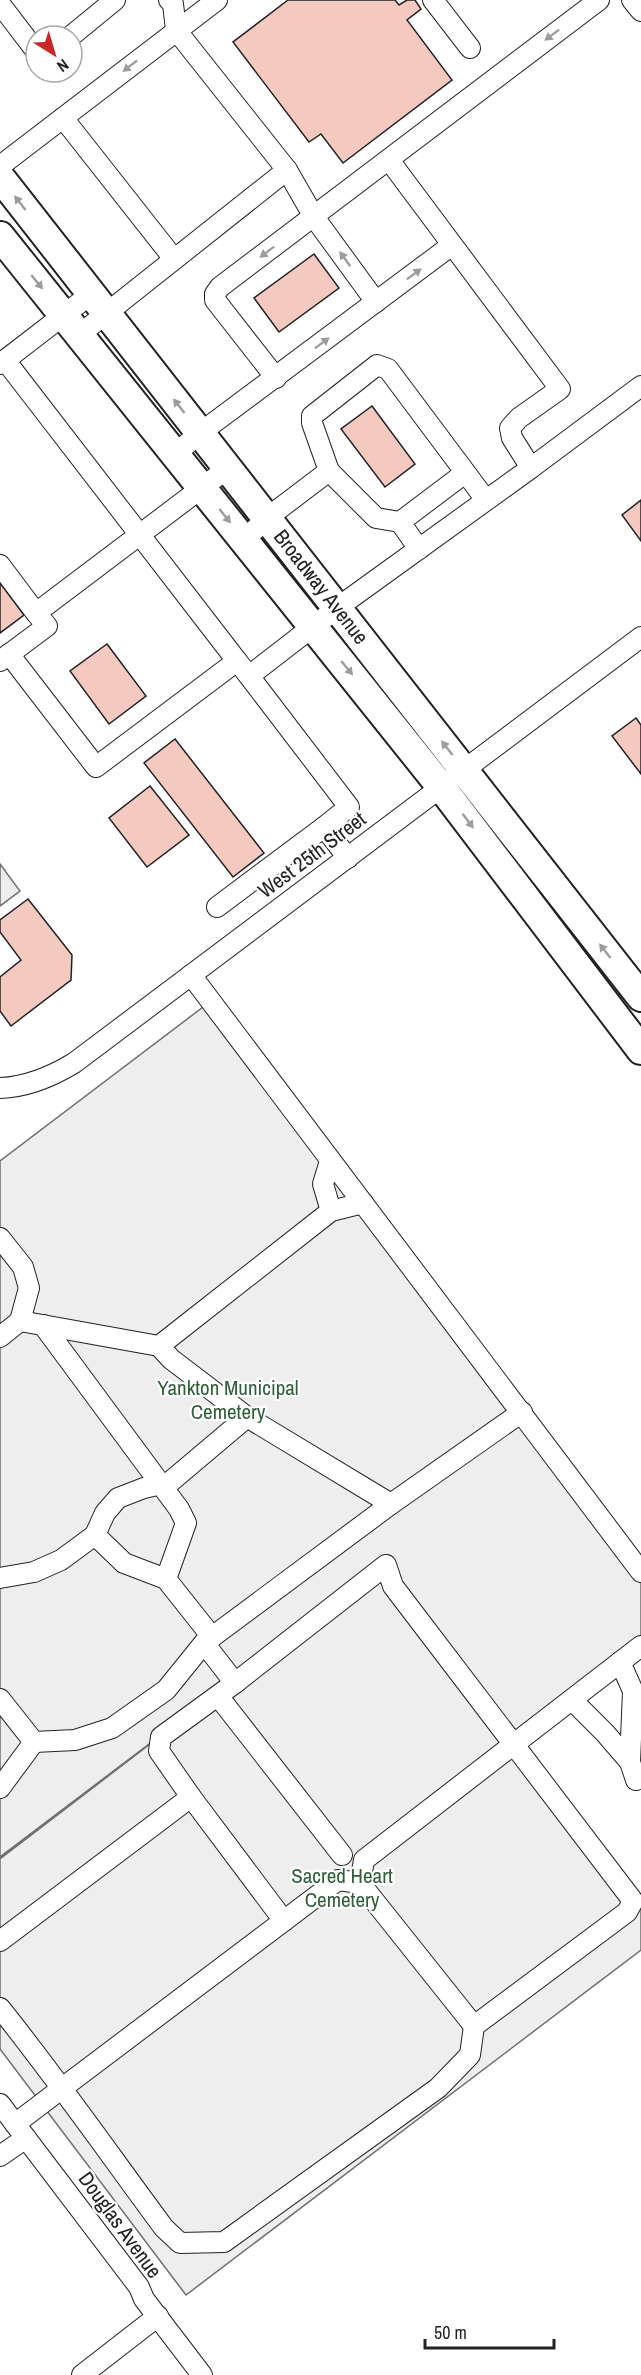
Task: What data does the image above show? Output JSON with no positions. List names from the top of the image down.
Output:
{
  "streets": {
    "highway": ["Broadway Avenue"],
    "street": ["West 25th Street", "Douglas Avenue"]
  },
  "crossings": [
    ["Broadway Avenue", "West 25th Street"]
  ],
  "parks": ["Yankton Municipal Cemetery", "Sacred Heart Cemetery"],
  "scale_bar": "50 m",
  "north": "bottom right"
}
